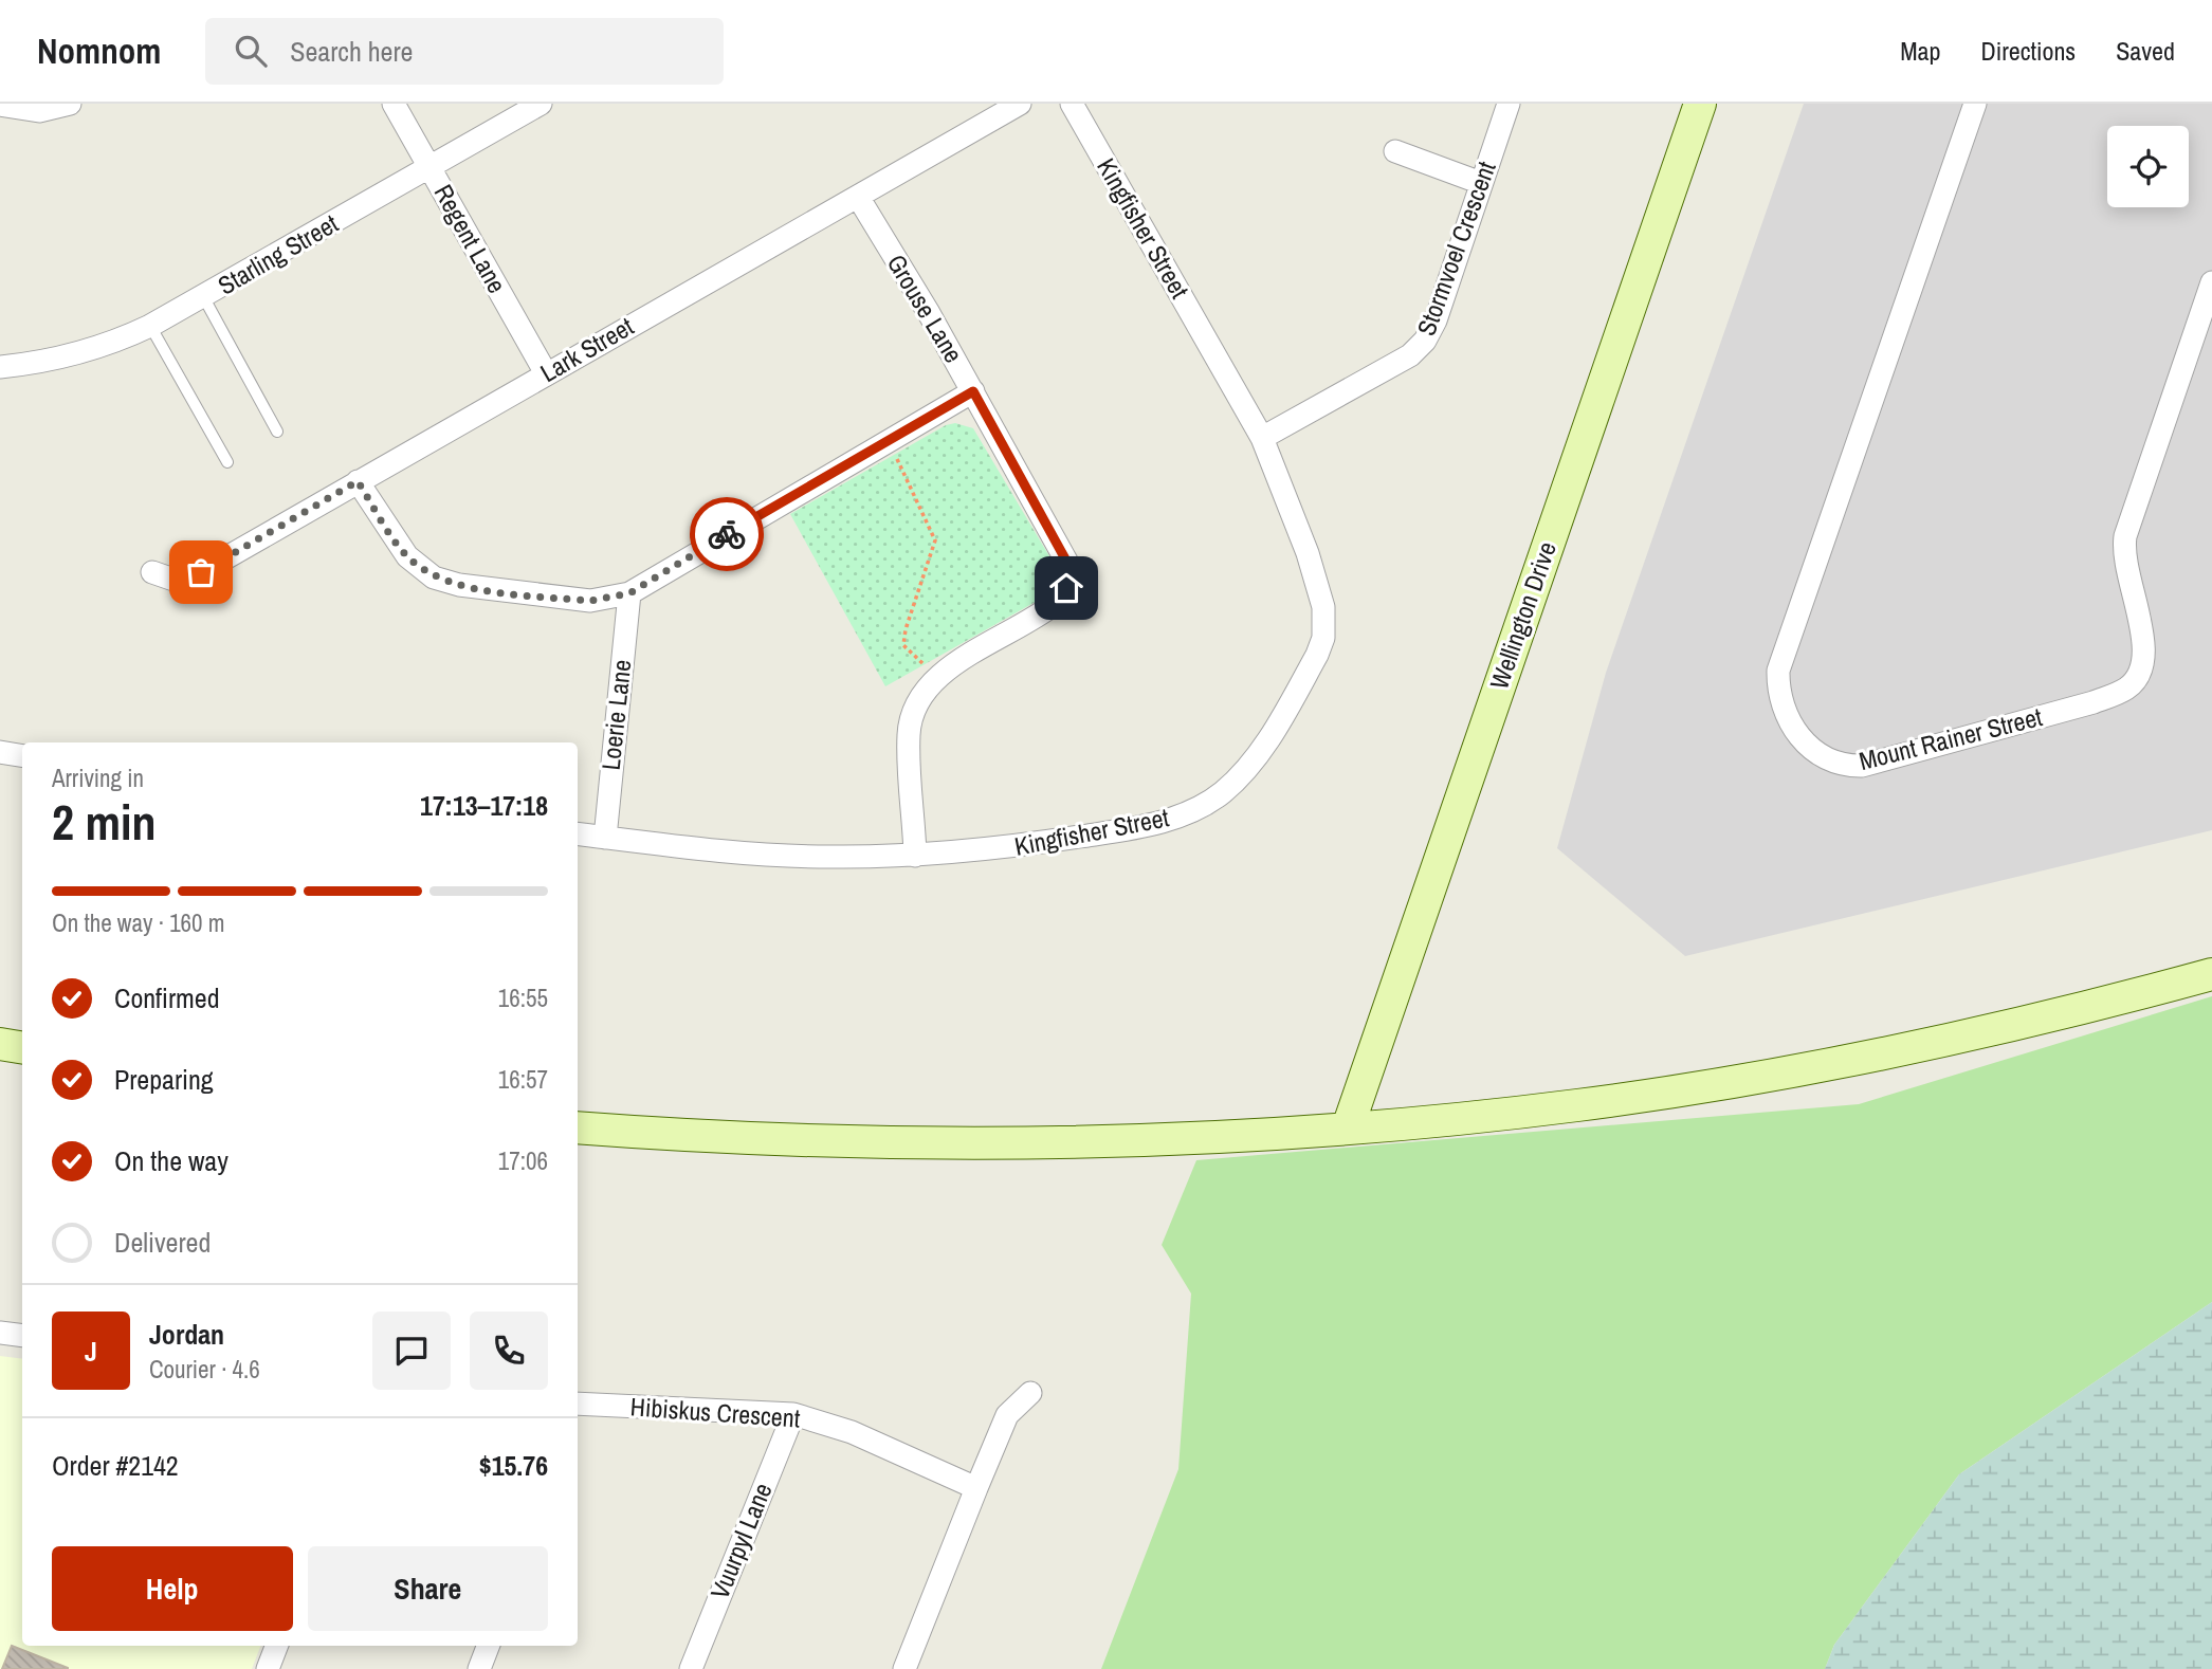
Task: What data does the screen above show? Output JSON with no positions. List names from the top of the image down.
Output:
{
  "streets": {
    "main road": ["Wellington Drive"],
    "street": [
      "Kingfisher Street",
      "Regent Lane",
      "Stormvoel Crescent",
      "Starling Street",
      "Grouse Lane",
      "Lark Street",
      "Loerie Lane",
      "Mount Rainer Street",
      "Hibiskus Crescent",
      "Vuurpyl Lane"
    ]
  },
  "crossings": [
    ["Kingfisher Street", "Stormvoel Crescent"],
    ["Kingfisher Street", "Grouse Lane"],
    ["Kingfisher Street", "Loerie Lane"],
    ["Regent Lane", "Starling Street"],
    ["Regent Lane", "Lark Street"],
    ["Grouse Lane", "Lark Street"],
    ["Hibiskus Crescent", "Vuurpyl Lane"]
  ],
  "page": {
    "header": "Nomnom",
    "search": "Search here",
    "nav": ["Map", "Directions", "Saved"],
    "heading": ["2 min", "Arriving in", "17:13–17:18"],
    "panel": [
      "Jordan",
      "Courier · 4.6",
      "Order #2142",
      "$15.76"
    ],
    "bar": "On the way · 160 m",
    "list": [
      ["Confirmed", "16:55"],
      ["Preparing", "16:57"],
      ["On the way", "17:06"],
      "Delivered"
    ],
    "round": "J",
    "buttons": ["Help", "Share"]
  }
}
